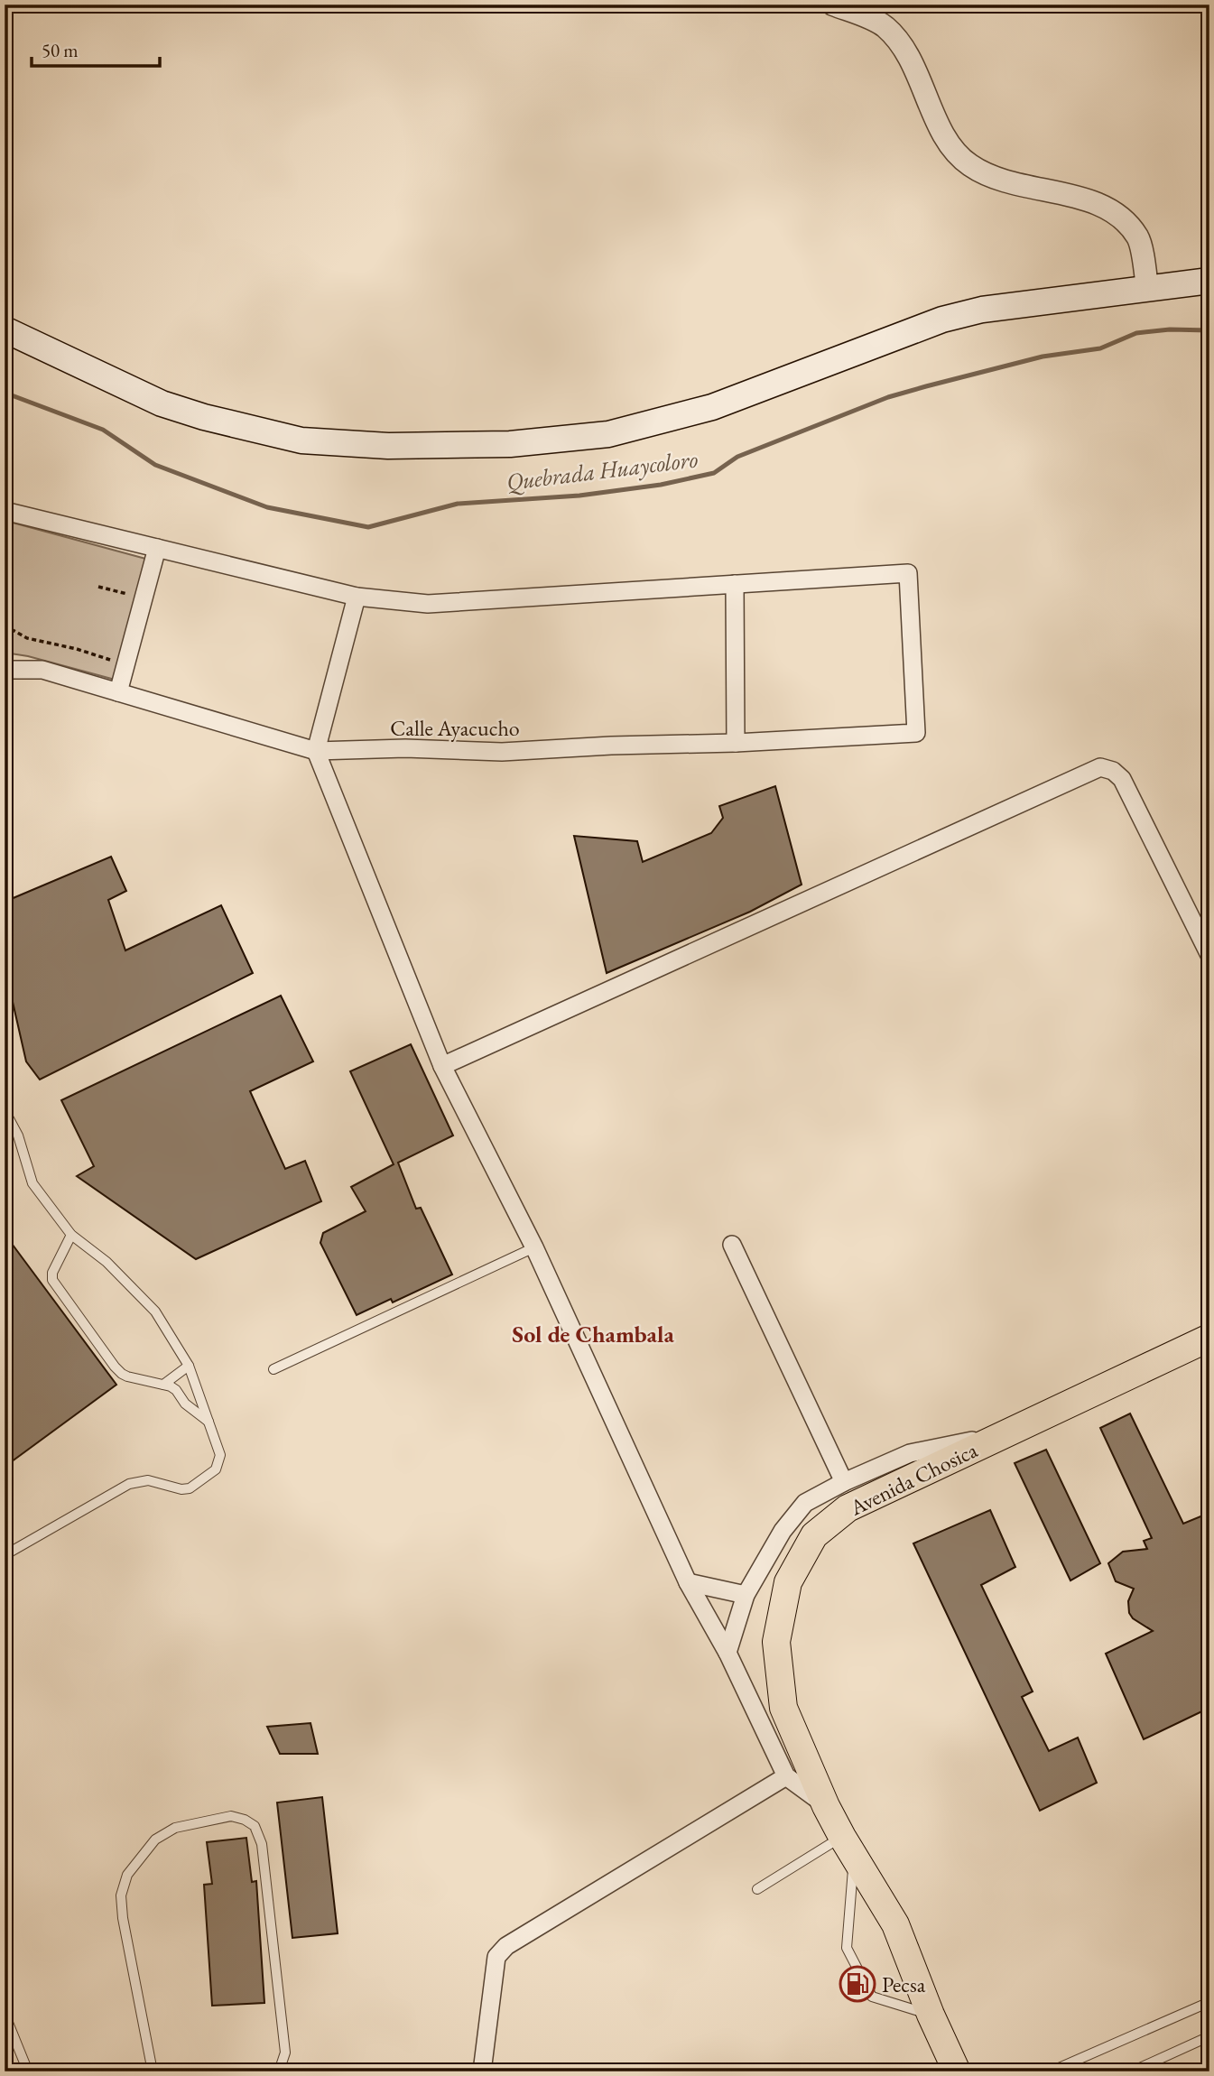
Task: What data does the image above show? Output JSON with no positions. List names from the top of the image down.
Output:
{
  "streets": {
    "main road": ["Avenida Chosica"],
    "street": ["Calle Ayacucho"]
  },
  "districts": ["Sol de Chambala"],
  "water": ["Quebrada Huaycoloro"],
  "places": {
    "fuel station": ["Pecsa"]
  },
  "scale_bar": "50 m"
}
